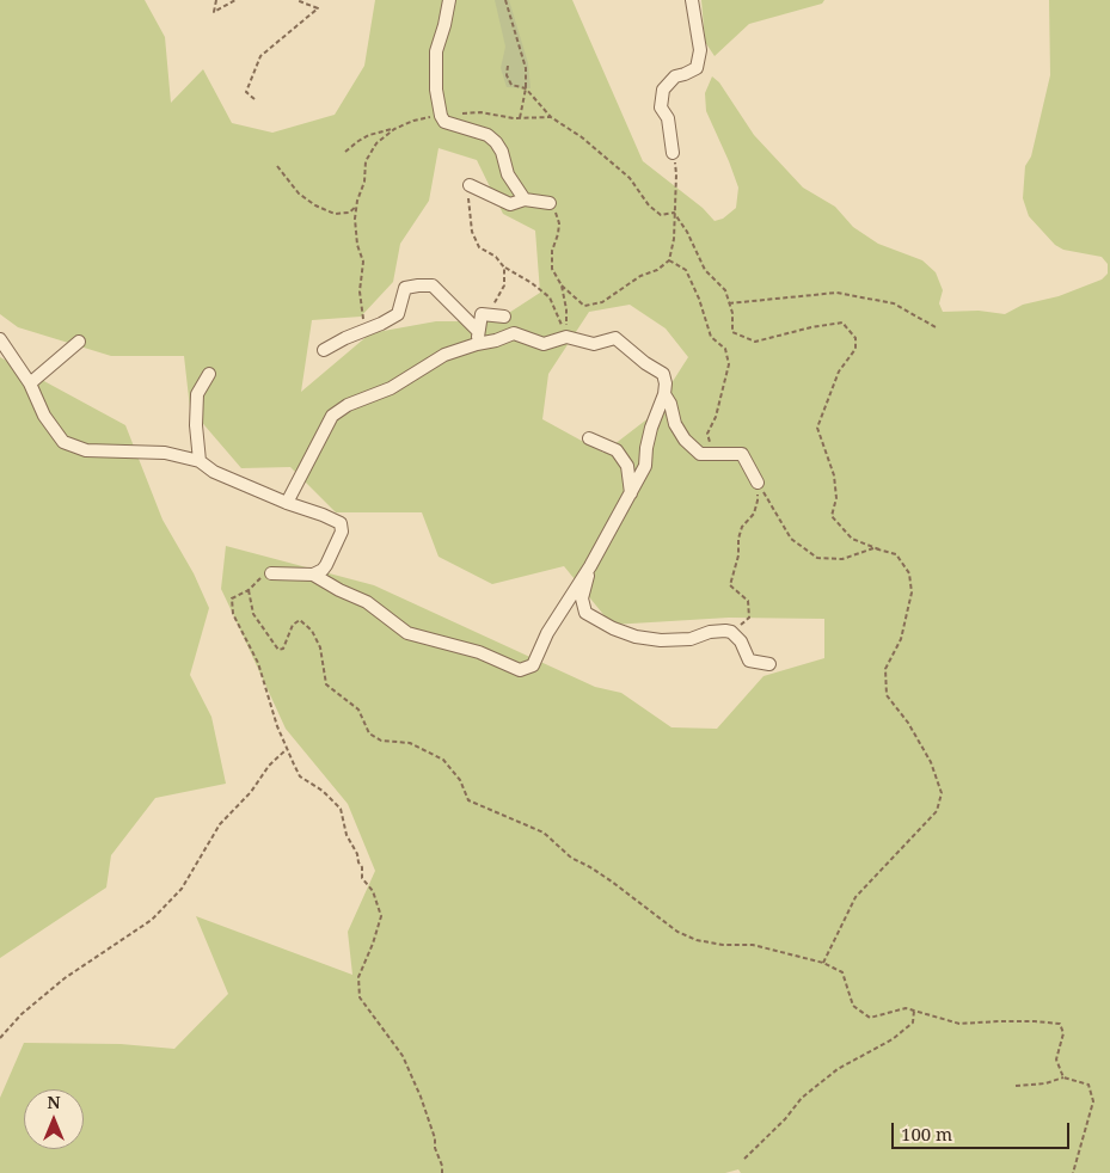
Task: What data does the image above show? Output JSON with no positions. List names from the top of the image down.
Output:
{
  "scale_bar": "100 m",
  "north": "top"
}
